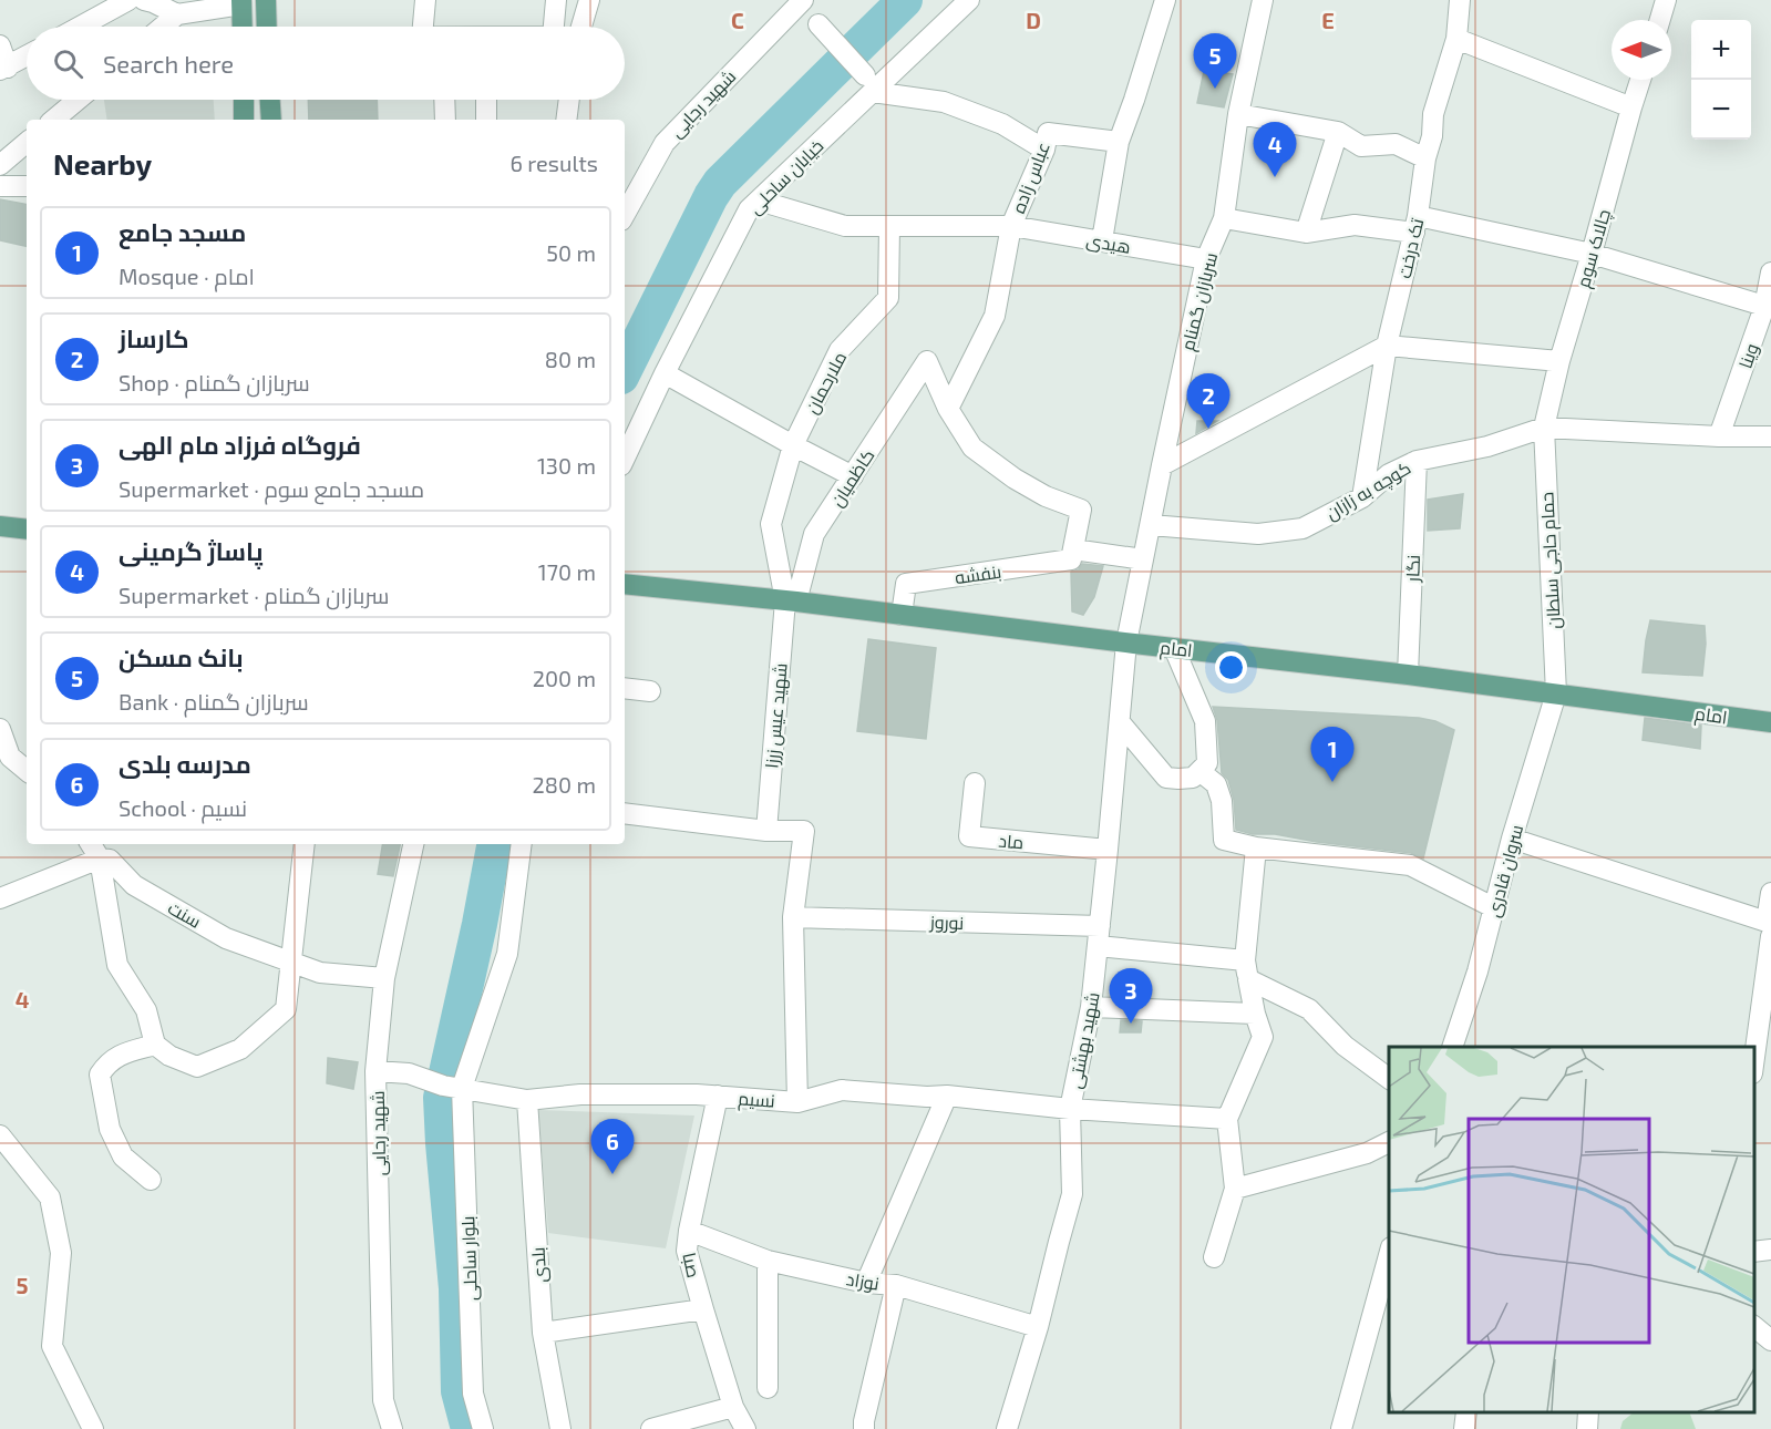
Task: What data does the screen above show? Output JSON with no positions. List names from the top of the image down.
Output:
{
  "streets": {
    "main road": ["امام"],
    "street": [
      "شهید رجایی",
      "خیابان ساحلی",
      "عباس زاده",
      "هیدی",
      "تک درخت",
      "چالاک سوم",
      "سربازان گمنام",
      "وینا",
      "ملارحمان",
      "کاظمیان",
      "کوچه به زازان",
      "حمام حاجی سلطان",
      "نگار",
      "بنفشه",
      "شهید عیس زرزا",
      "ماد",
      "سروان قادری",
      "سنت",
      "نوروز",
      "شهید بهشتی",
      "نسیم",
      "بلوار ساحلی",
      "بلدی",
      "صبا",
      "نوزاد"
    ]
  },
  "crossings": [
    ["شهید رجایی", "سنت"],
    ["شهید رجایی", "نسیم"],
    ["خیابان ساحلی", "عباس زاده"],
    ["عباس زاده", "هیدی"],
    ["عباس زاده", "ملارحمان"],
    ["هیدی", "سربازان گمنام"],
    ["تک درخت", "کوچه به زازان"],
    ["چالاک سوم", "کوچه به زازان"],
    ["چالاک سوم", "حمام حاجی سلطان"],
    ["سربازان گمنام", "کوچه به زازان"],
    ["سربازان گمنام", "امام"],
    ["سربازان گمنام", "شهید بهشتی"],
    ["ملارحمان", "کاظمیان"],
    ["ملارحمان", "امام"],
    ["ملارحمان", "شهید عیس زرزا"],
    ["کاظمیان", "امام"],
    ["کاظمیان", "شهید عیس زرزا"],
    ["کوچه به زازان", "حمام حاجی سلطان"],
    ["کوچه به زازان", "نگار"],
    ["حمام حاجی سلطان", "امام"],
    ["حمام حاجی سلطان", "سروان قادری"],
    ["نگار", "امام"],
    ["بنفشه", "امام"],
    ["امام", "شهید عیس زرزا"],
    ["امام", "سروان قادری"],
    ["امام", "شهید بهشتی"],
    ["ماد", "شهید بهشتی"],
    ["نوروز", "شهید بهشتی"],
    ["شهید بهشتی", "نسیم"],
    ["شهید بهشتی", "نوزاد"],
    ["نسیم", "بلوار ساحلی"],
    ["نسیم", "بلدی"],
    ["نسیم", "صبا"],
    ["صبا", "نوزاد"]
  ],
  "north": "left",
  "page": {
    "map_buttons": ["+", "−"],
    "search": "Search here",
    "pins": [
      "5",
      "4",
      "2",
      "1",
      "3",
      "6"
    ],
    "heading": ["Nearby", "6 results"],
    "list": [
      {
        "mark": "1",
        "name": "مسجد جامع",
        "note": "Mosque · امام",
        "value": "50 m"
      },
      {
        "mark": "2",
        "name": "کارساز",
        "note": "Shop · سربازان گمنام",
        "value": "80 m"
      },
      {
        "mark": "3",
        "name": "فروگاه فرزاد مام الهی",
        "note": "Supermarket · مسجد جامع سوم",
        "value": "130 m"
      },
      {
        "mark": "4",
        "name": "پاساژ گرمینی",
        "note": "Supermarket · سربازان گمنام",
        "value": "170 m"
      },
      {
        "mark": "5",
        "name": "بانک مسکن",
        "note": "Bank · سربازان گمنام",
        "value": "200 m"
      },
      {
        "mark": "6",
        "name": "مدرسه بلدی",
        "note": "School · نسیم",
        "value": "280 m"
      }
    ]
  },
  "grid": {
    "columns": ["C", "D", "E"],
    "rows": ["4", "5"]
  }
}
